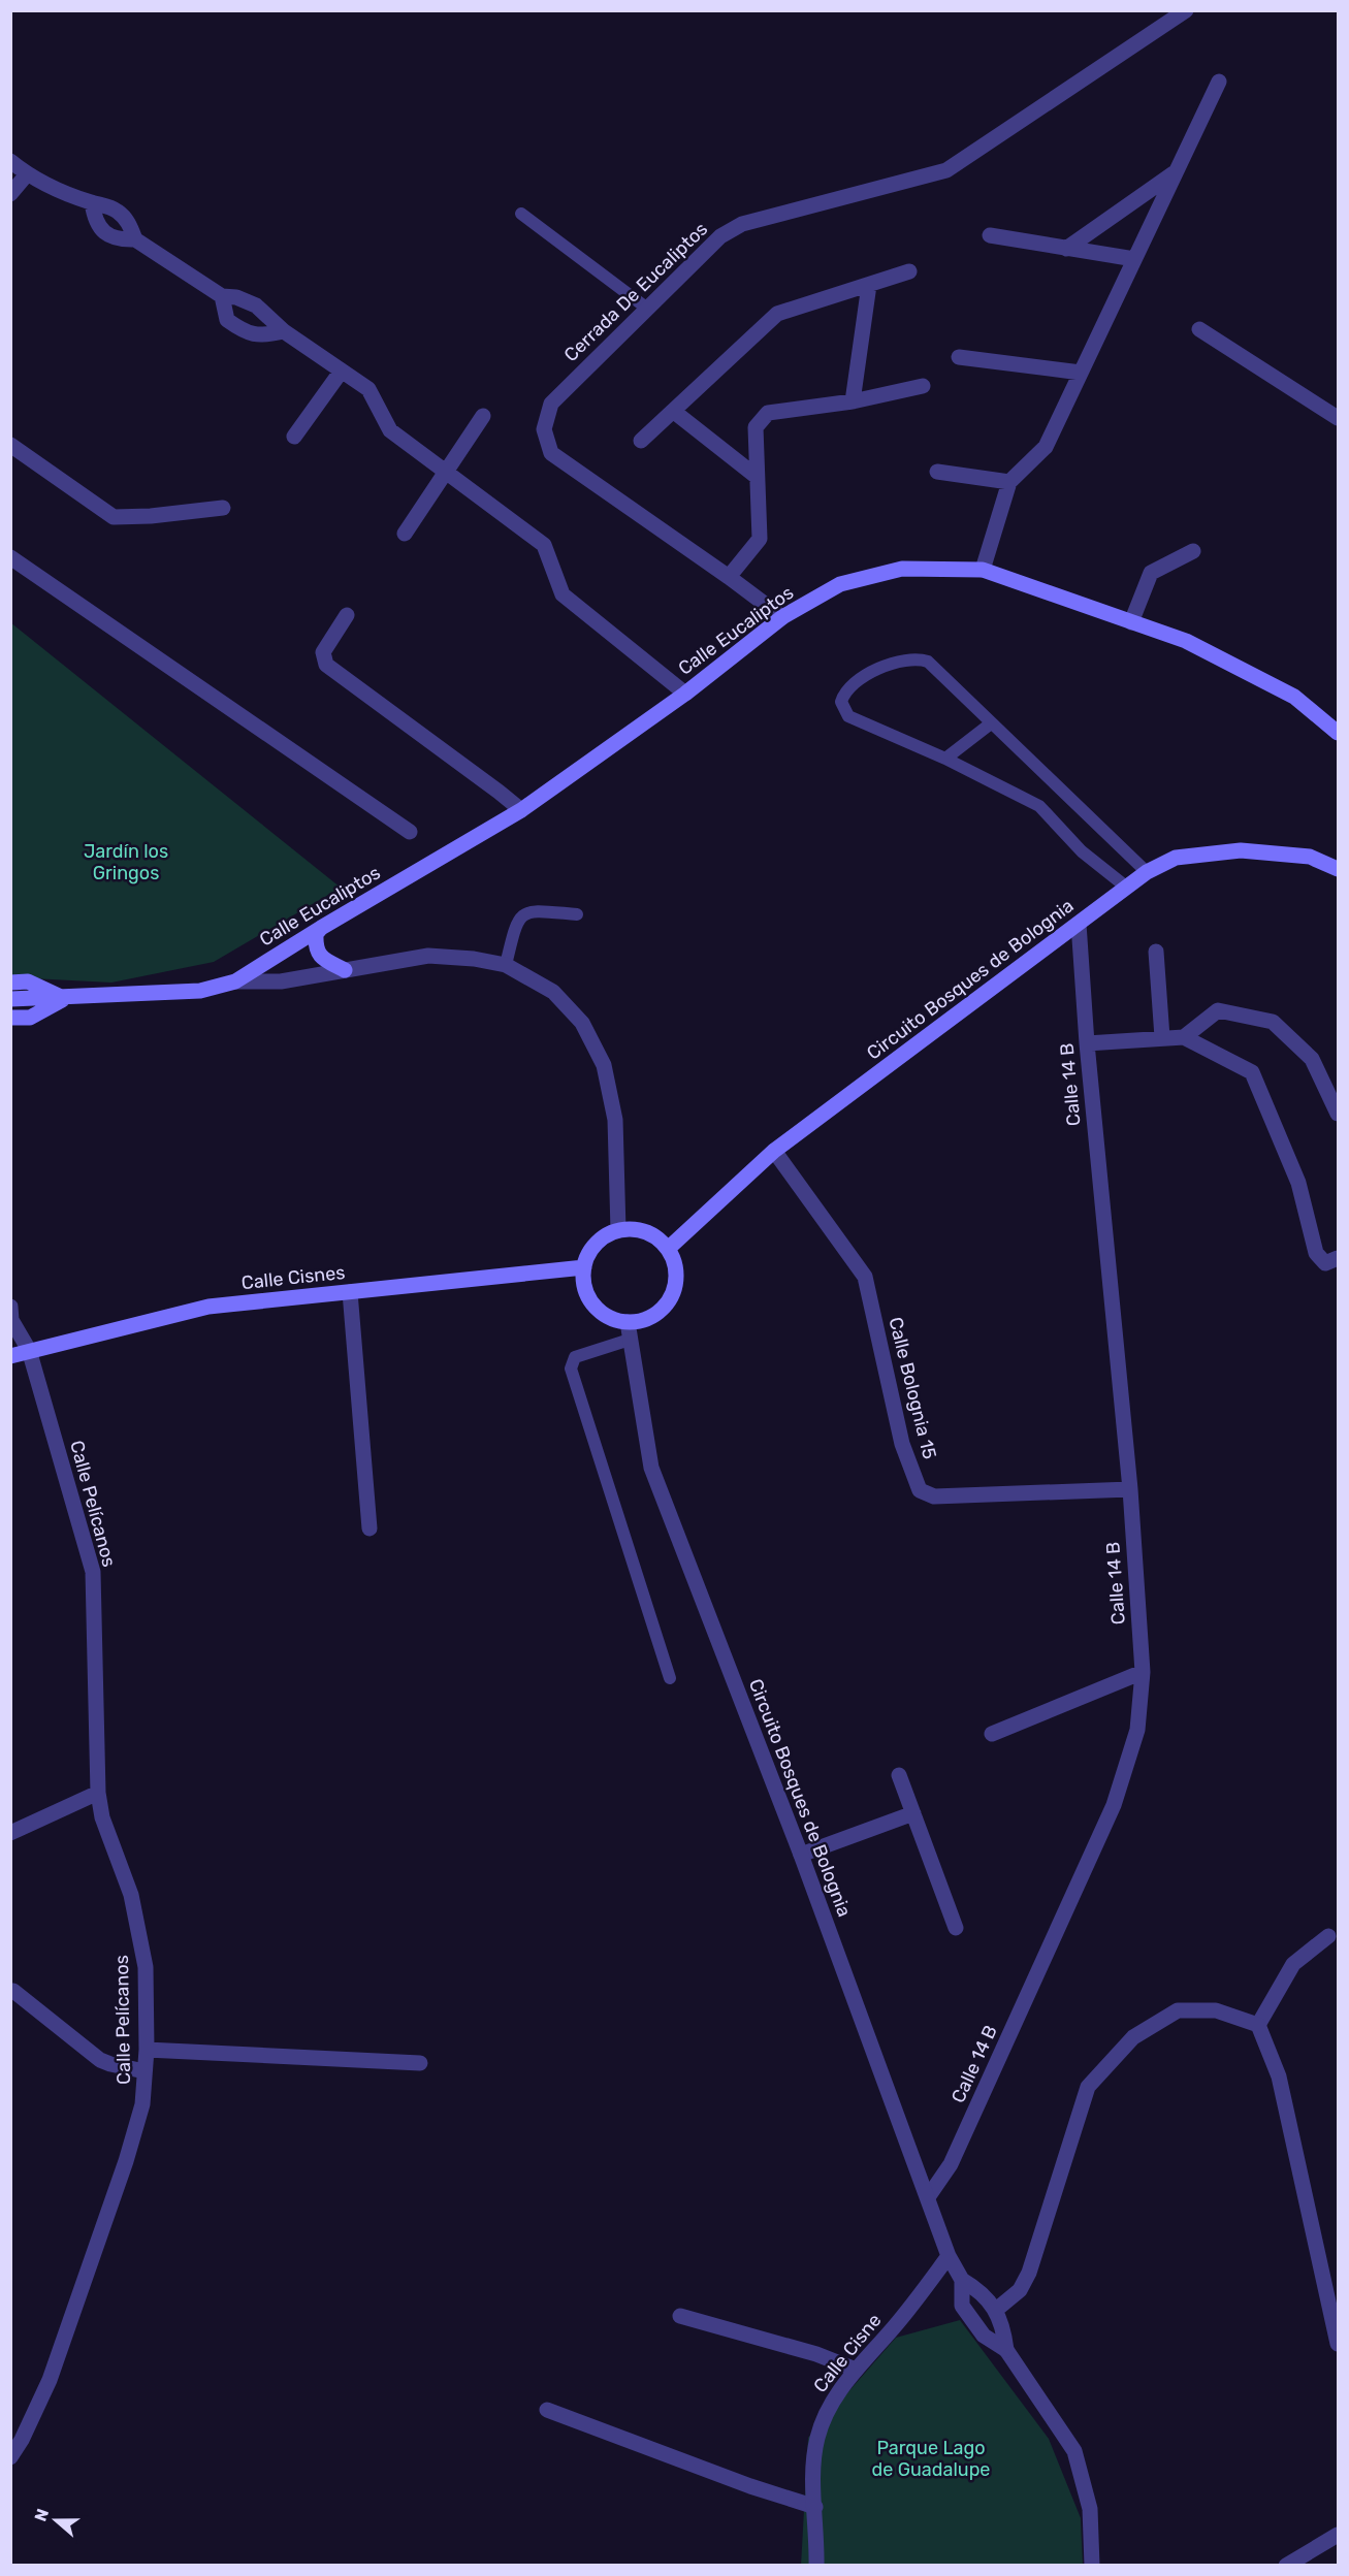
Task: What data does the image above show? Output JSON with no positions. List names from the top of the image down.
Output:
{
  "streets": {
    "main road": ["Calle Eucaliptos", "Circuito Bosques de Bolognia", "Calle Cisnes"],
    "street": [
      "Cerrada De Eucaliptos",
      "Calle 14 B",
      "Calle Bolognia 15",
      "Calle Pelícanos",
      "Calle Cisne"
    ]
  },
  "crossings": [
    ["Cerrada De Eucaliptos", "Calle Eucaliptos"],
    ["Circuito Bosques de Bolognia", "Calle 14 B"],
    ["Circuito Bosques de Bolognia", "Calle Cisnes"],
    ["Circuito Bosques de Bolognia", "Calle Bolognia 15"],
    ["Circuito Bosques de Bolognia", "Calle Cisne"],
    ["Calle 14 B", "Calle Bolognia 15"],
    ["Calle Cisnes", "Calle Pelícanos"]
  ],
  "parks": ["Jardín los Gringos", "Parque Lago de Guadalupe"],
  "north": "left"
}
